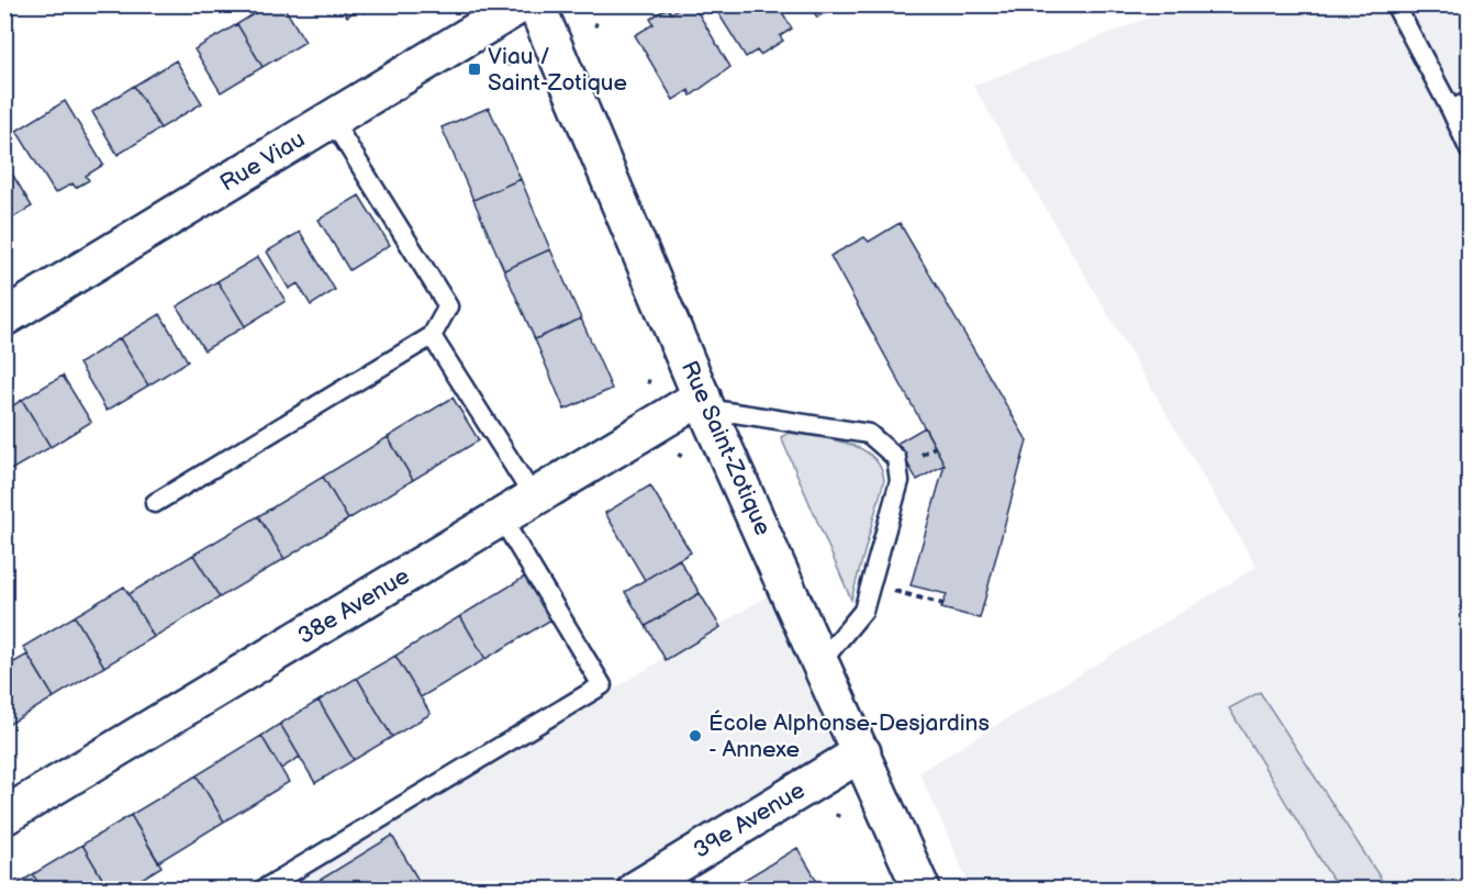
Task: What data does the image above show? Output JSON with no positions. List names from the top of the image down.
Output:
{
  "streets": {
    "street": [
      "Rue Viau",
      "Rue Saint-Zotique",
      "38e Avenue",
      "39e Avenue"
    ]
  },
  "crossings": [
    ["Rue Saint-Zotique", "38e Avenue"],
    ["Rue Saint-Zotique", "39e Avenue"]
  ],
  "places": {
    "transit": ["Viau / Saint-Zotique"],
    "other": ["École Alphonse-Desjardins - Annexe"]
  }
}
